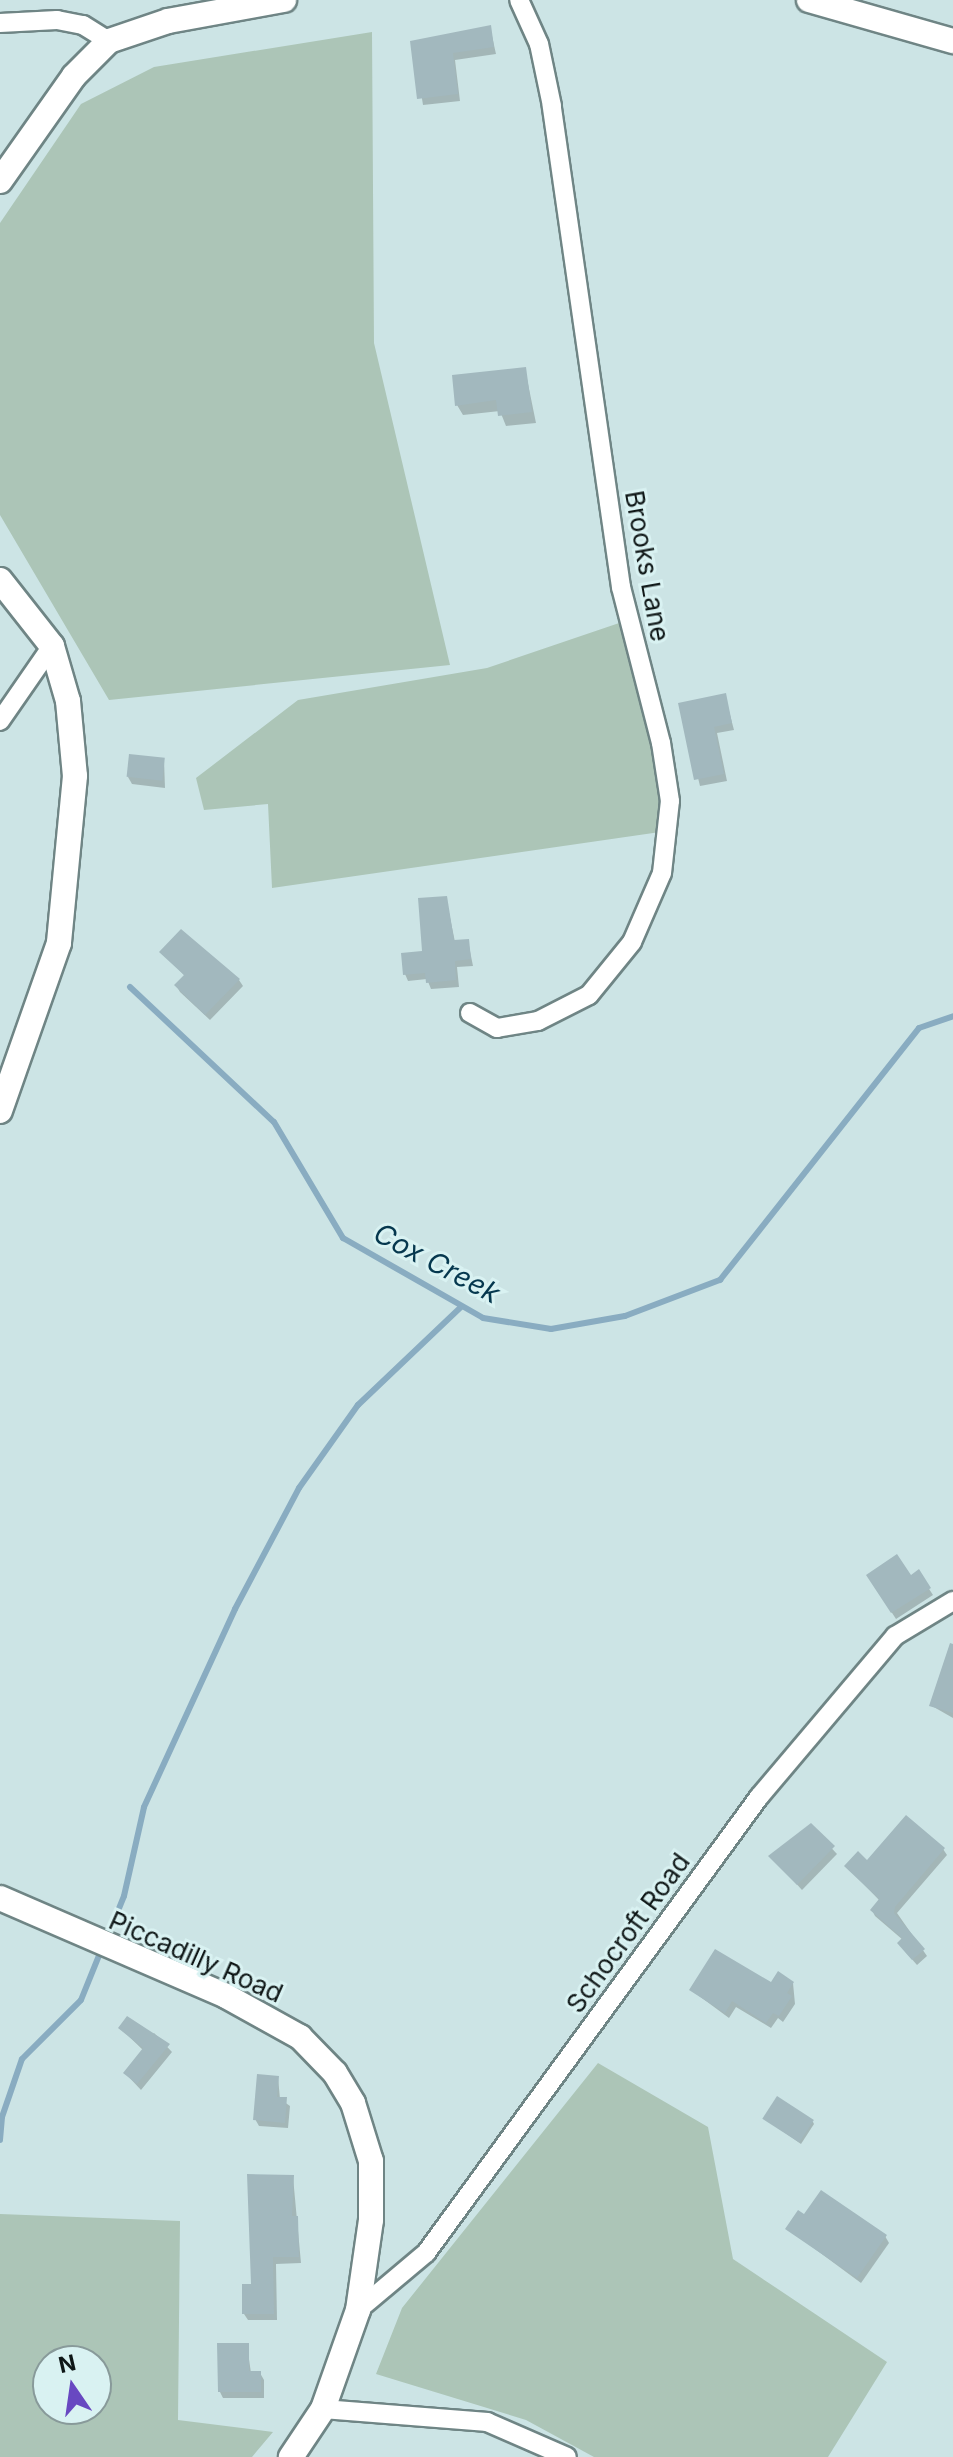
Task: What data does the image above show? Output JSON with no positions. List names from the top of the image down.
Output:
{
  "streets": {
    "main road": ["Piccadilly Road"],
    "street": ["Brooks Lane", "Schocroft Road"]
  },
  "crossings": [
    ["Schocroft Road", "Piccadilly Road"]
  ],
  "water": ["Cox Creek"],
  "north": "top"
}
